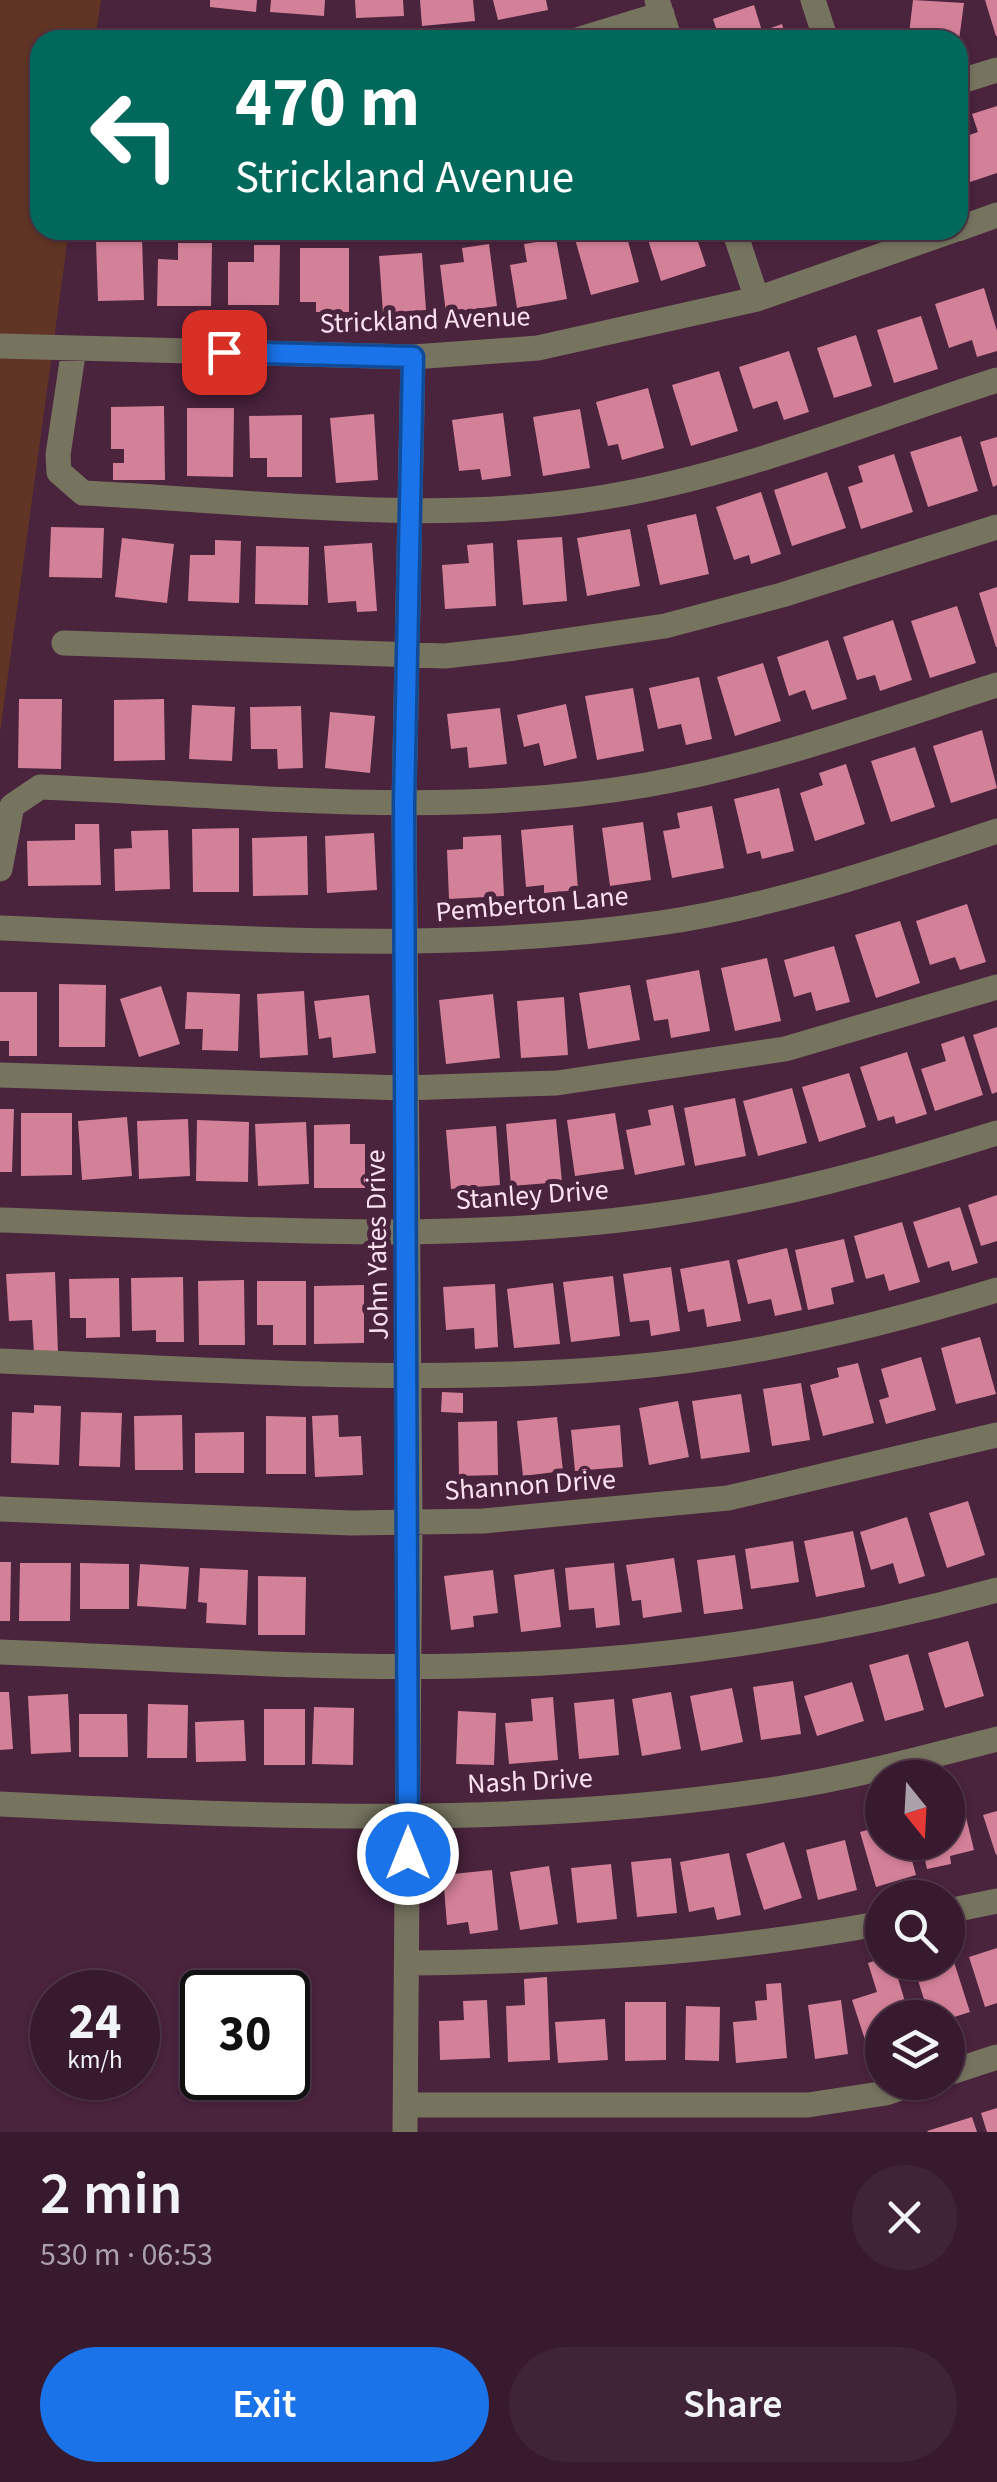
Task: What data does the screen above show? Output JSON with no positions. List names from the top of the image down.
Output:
{
  "streets": {
    "street": [
      "Strickland Avenue",
      "Pemberton Lane",
      "Stanley Drive",
      "John Yates Drive",
      "Shannon Drive",
      "Nash Drive"
    ]
  },
  "crossings": [
    ["Strickland Avenue", "John Yates Drive"],
    ["Pemberton Lane", "John Yates Drive"],
    ["Stanley Drive", "John Yates Drive"],
    ["John Yates Drive", "Shannon Drive"],
    ["John Yates Drive", "Nash Drive"]
  ],
  "north": "bottom",
  "page": {
    "turn": ["470 m", "Strickland Avenue"],
    "speed": "24 km/h",
    "limit": "30",
    "heading": ["2 min", "530 m · 06:53"],
    "buttons": ["Exit", "Share"]
  }
}
